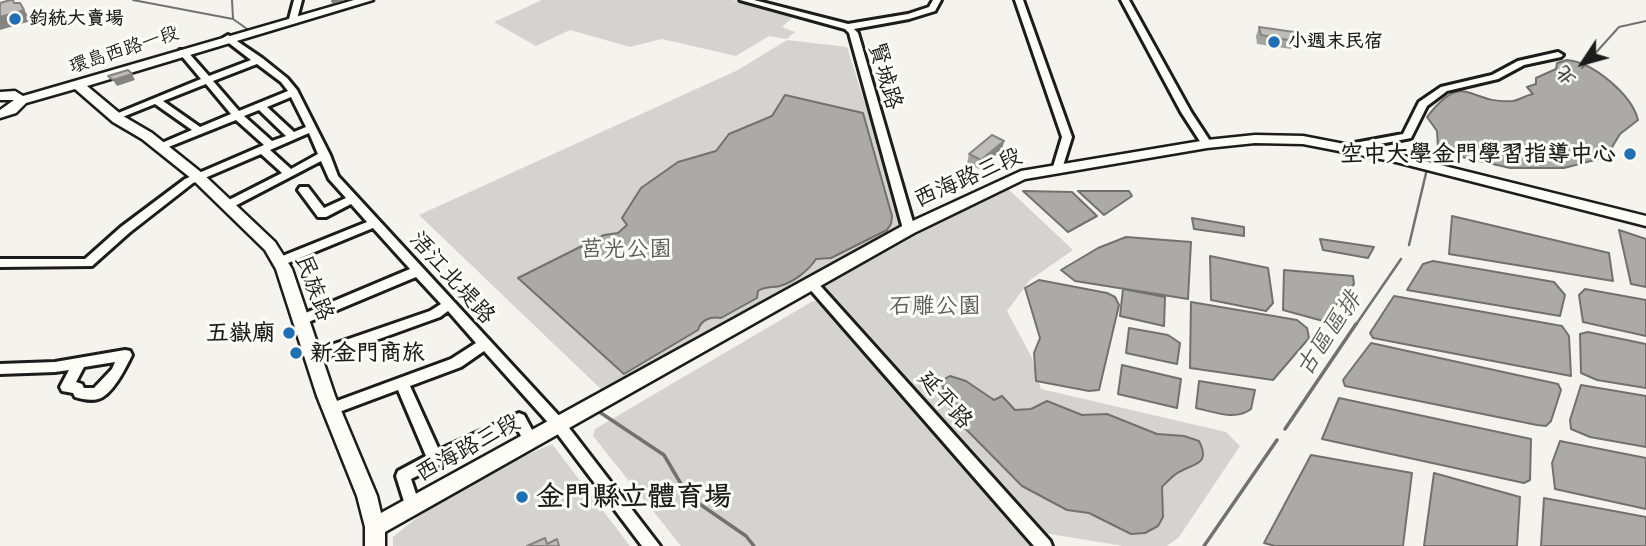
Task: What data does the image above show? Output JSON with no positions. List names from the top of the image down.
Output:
{
  "streets": {
    "main road": ["環島西路一段", "西海路三段", "民族路"],
    "street": ["賢城路", "浯江北堤路", "延平路"]
  },
  "crossings": [
    ["環島西路一段", "浯江北堤路"],
    ["環島西路一段", "民族路"],
    ["賢城路", "西海路三段"],
    ["西海路三段", "浯江北堤路"],
    ["西海路三段", "民族路"],
    ["西海路三段", "延平路"]
  ],
  "water": ["古區區排"],
  "parks": ["莒光公園", "石雕公園"],
  "places": [
    "鈞統大賣場",
    "小週末民宿",
    "空中大學金門學習指導中心",
    "五嶽廟",
    "新金門商旅",
    "金門縣立體育場"
  ],
  "north": "bottom left"
}
